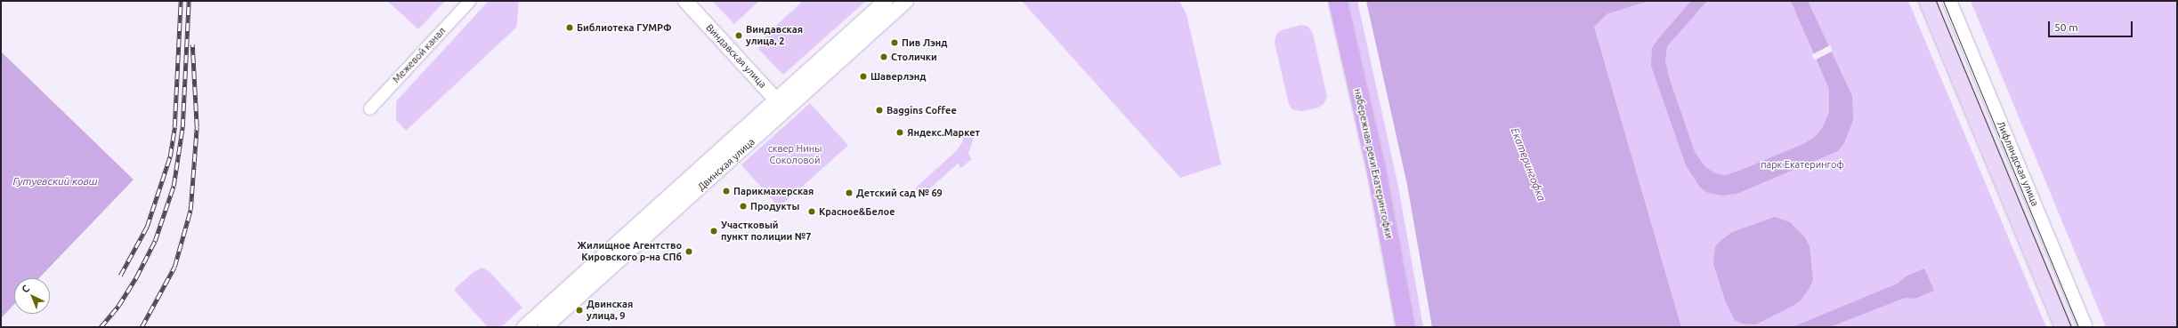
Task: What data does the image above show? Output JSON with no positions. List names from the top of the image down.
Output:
{
  "streets": {
    "main road": ["набережная реки Екатерингофки"],
    "street": [
      "Межевой канал",
      "Виндавская улица",
      "Лифляндская улица",
      "Двинская улица"
    ]
  },
  "crossings": [
    ["Виндавская улица", "Двинская улица"]
  ],
  "water": ["Екатерингофка", "Гутуевский ковш"],
  "parks": ["сквер Нины Соколовой", "парк Екатерингоф"],
  "places": [
    "Библиотека ГУМРФ",
    "Виндавская улица, 2",
    "Пив Лэнд",
    "Столички",
    "Шаверлэнд",
    "Baggins Coffee",
    "Яндекс.Маркет",
    "Парикмахерская",
    "Детский сад № 69",
    "Продукты",
    "Красное&Белое",
    "Участковый пункт полиции №7",
    "Жилищное Агентство Кировского р-на СПб",
    "Двинская улица, 9"
  ],
  "scale_bar": "50 m",
  "north": "top left"
}
